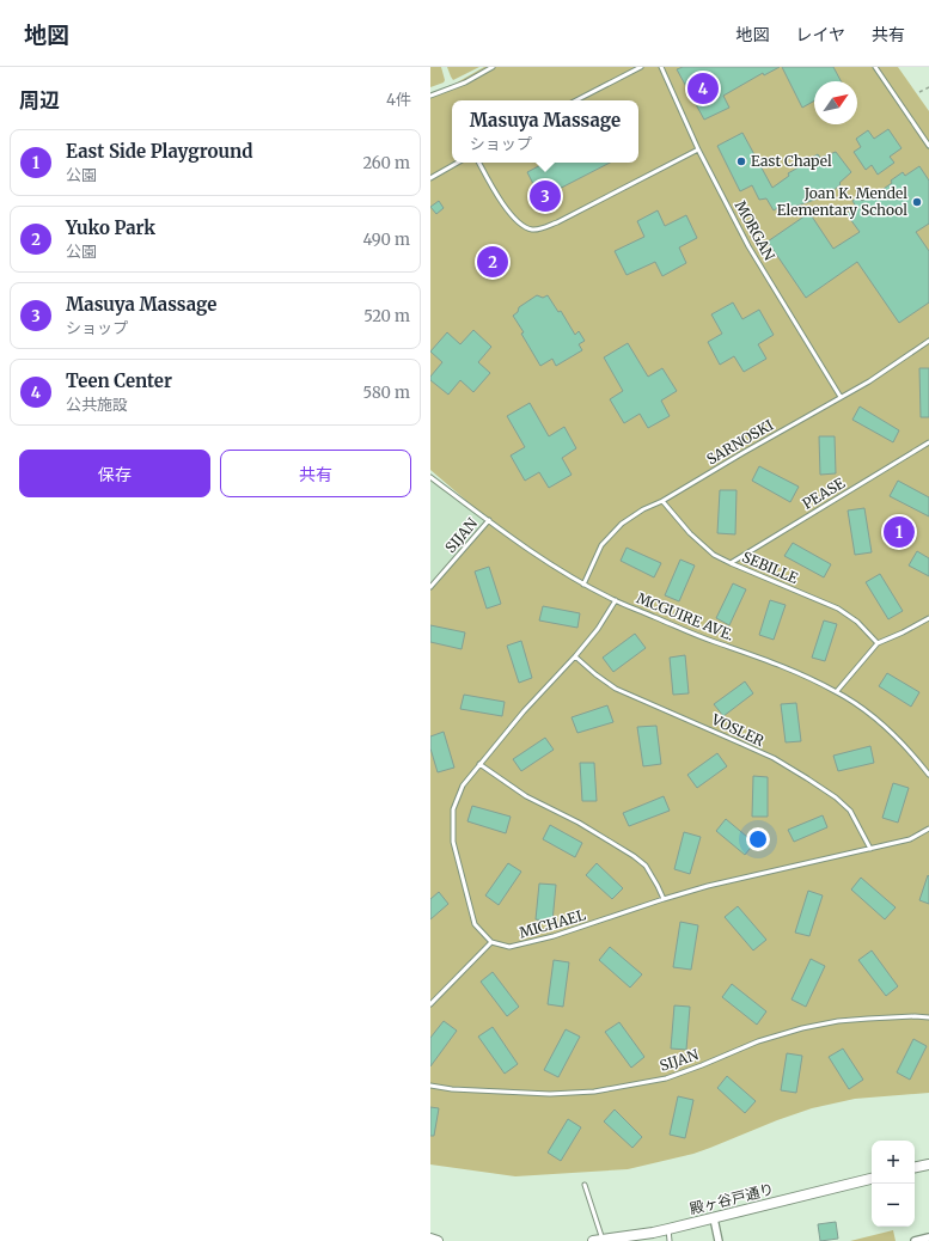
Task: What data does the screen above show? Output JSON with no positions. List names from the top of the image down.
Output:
{
  "streets": {
    "street": ["殿ヶ谷戸通り"],
    "lane": [
      "MORGAN",
      "SARNOSKI",
      "PEASE",
      "SIJAN",
      "SEBILLE",
      "MCGUIRE AVE.",
      "VOSLER",
      "MICHAEL"
    ]
  },
  "crossings": [
    ["MORGAN", "SARNOSKI"],
    ["SARNOSKI", "SEBILLE"],
    ["SARNOSKI", "MCGUIRE AVE."],
    ["PEASE", "SEBILLE"],
    ["SIJAN", "MCGUIRE AVE."],
    ["VOSLER", "MICHAEL"]
  ],
  "places": ["East Chapel", "Joan K. Mendel Elementary School"],
  "north": "top right",
  "page": {
    "header": "地図",
    "nav": ["地図", "レイヤ", "共有"],
    "heading": ["周辺", "4件"],
    "pins": [
      "4",
      "3",
      "2",
      "1"
    ],
    "popup": ["Masuya Massage", "ショップ"],
    "list": [
      {
        "mark": "1",
        "name": "East Side Playground",
        "note": "公園",
        "value": "260 m"
      },
      {
        "mark": "2",
        "name": "Yuko Park",
        "note": "公園",
        "value": "490 m"
      },
      {
        "mark": "3",
        "name": "Masuya Massage",
        "note": "ショップ",
        "value": "520 m"
      },
      {
        "mark": "4",
        "name": "Teen Center",
        "note": "公共施設",
        "value": "580 m"
      }
    ],
    "buttons": ["保存", "共有"],
    "map_buttons": ["+", "−"]
  }
}
